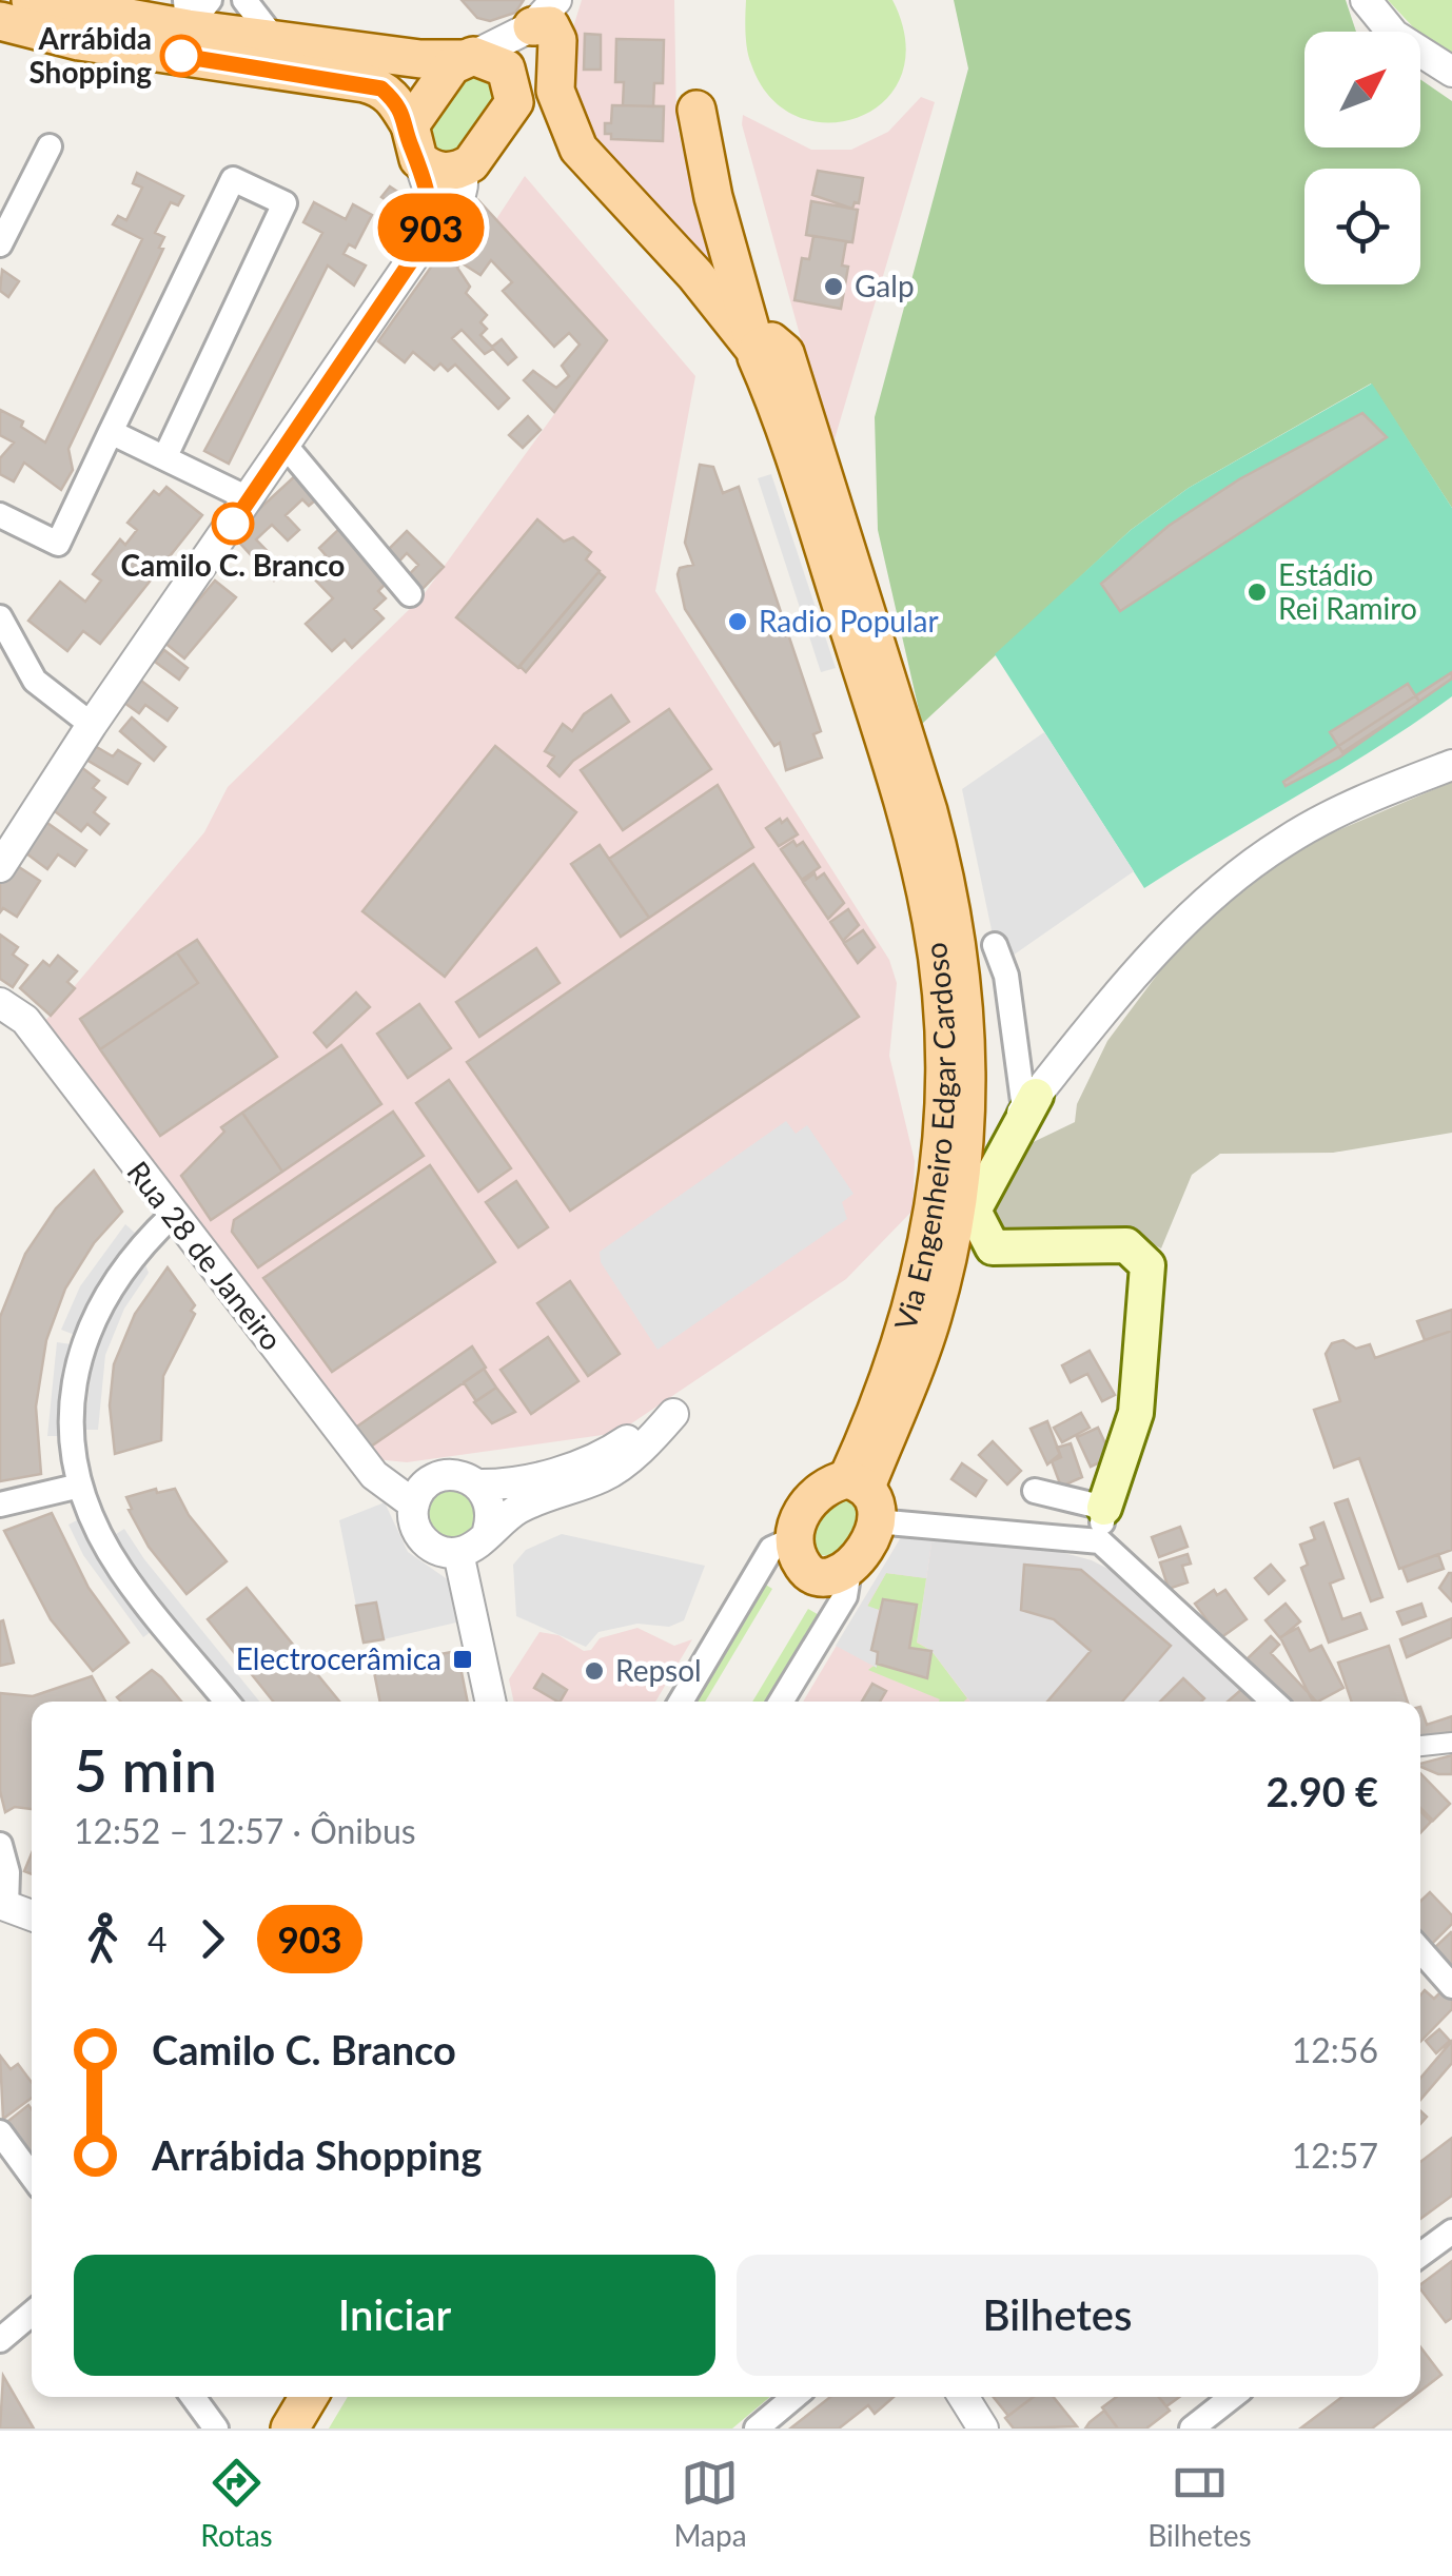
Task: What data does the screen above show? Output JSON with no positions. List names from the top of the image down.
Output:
{
  "streets": {
    "main road": ["Via Engenheiro Edgar Cardoso"],
    "street": ["Rua 28 de Janeiro"]
  },
  "places": {
    "other": [
      "Arrábida Shopping",
      "Galp",
      "Camilo C. Branco",
      "Estádio Rei Ramiro",
      "Radio Popular",
      "Repsol"
    ],
    "transit": ["Electrocerâmica"]
  },
  "lines": ["bus line 903"],
  "north": "top right",
  "page": {
    "on_map": "903",
    "heading": ["5 min", "12:52 – 12:57 · Ônibus", "2.90 €"],
    "legs": ["4", "903"],
    "list": [
      {
        "name": "Camilo C. Branco",
        "value": "12:56"
      },
      {
        "name": "Arrábida Shopping",
        "value": "12:57"
      }
    ],
    "buttons": ["Iniciar", "Bilhetes"],
    "tabs": ["Rotas", "Mapa", "Bilhetes"]
  }
}
